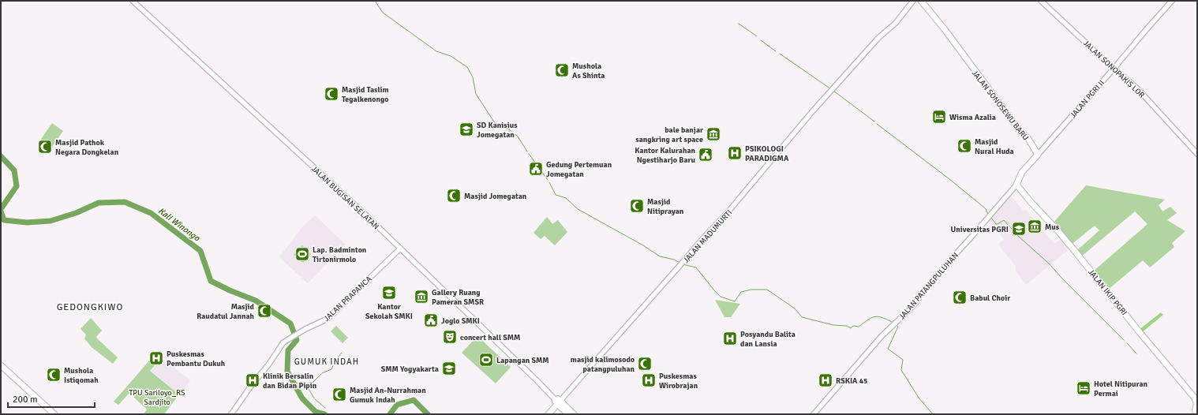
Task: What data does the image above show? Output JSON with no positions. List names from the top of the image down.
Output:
{
  "streets": {
    "main road": ["JALAN SONOSEWU BARU", "JALAN IKIP PGRI"],
    "street": [
      "JALAN SONOPAKIS LOR",
      "JALAN PGRI II",
      "JALAN BUGISAN SELATAN",
      "JALAN MADUMURTI",
      "JALAN PATANGPULUHAN",
      "JALAN PRAPANCA"
    ]
  },
  "crossings": [
    ["JALAN SONOPAKIS LOR", "JALAN PGRI II"],
    ["JALAN PGRI II", "JALAN SONOSEWU BARU"],
    ["JALAN BUGISAN SELATAN", "JALAN MADUMURTI"],
    ["JALAN BUGISAN SELATAN", "JALAN PRAPANCA"],
    ["JALAN PATANGPULUHAN", "JALAN IKIP PGRI"]
  ],
  "districts": ["GEDONGKIWO", "GUMUK INDAH"],
  "water": ["Kali Winongo"],
  "parks": ["TPU Sariloyo_RS Sardjito"],
  "places": {
    "mosque": [
      "Mushola As Shinta",
      "Masjid Taslim Tegalkenongo",
      "Masjid Nural Huda",
      "Masjid Pathok Negara Dongkelan",
      "Masjid Jomegatan",
      "Masjid Nitiprayan",
      "Babul Choir",
      "Masjid Raudatul Jannah",
      "masjid kalimosodo patangpuluhan",
      "Mushola Istiqomah",
      "Masjid An-Nurrahman Gumuk Indah"
    ],
    "hotel": ["Wisma Azalia", "Hotel Nitipuran Permai"],
    "school or university": [
      "SD Kanisius Jomegatan",
      "Universitas PGRI",
      "Kantor Sekolah SMKI",
      "SMM Yogyakarta"
    ],
    "museum": ["bale banjar sangkring art space", "Mus", "Gallery Ruang Pameran SMSR"],
    "hospital": [
      "PSIKOLOGI PARADIGMA",
      "Posyandu Balita dan Lansia",
      "Puskesmas Pembantu Dukuh",
      "Klinik Bersalin dan Bidan Pipin",
      "Puskesmas Wirobrajan",
      "RSKIA 45"
    ],
    "public building": ["Kantor Kalurahan Ngestiharjo Baru", "Gedung Pertemuan Jomegatan", "Joglo SMKI"],
    "sports": ["Lap. Badminton Tirtonirmolo", "Lapangan SMM"],
    "theatre": ["concert hall SMM"]
  },
  "scale_bar": "200 m"
}
